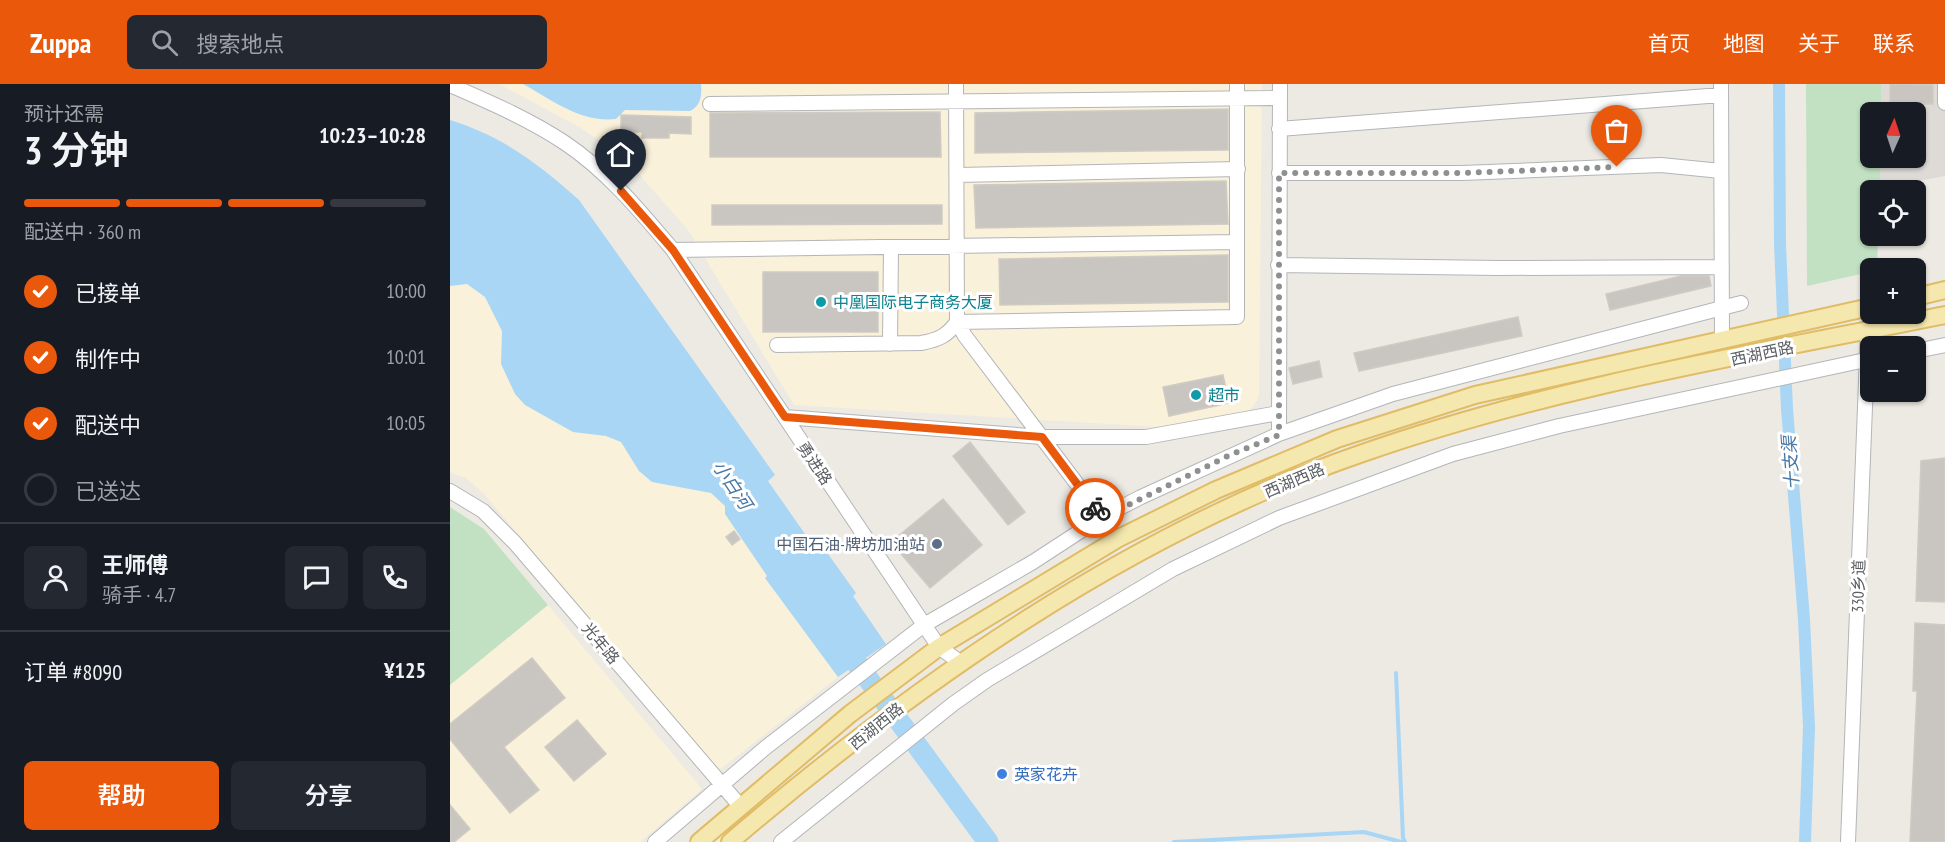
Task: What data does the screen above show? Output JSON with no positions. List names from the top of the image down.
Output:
{
  "streets": {
    "main road": ["西湖西路"],
    "street": ["勇进路", "330乡道", "光年路"]
  },
  "crossings": [
    ["西湖西路", "勇进路"],
    ["西湖西路", "330乡道"],
    ["西湖西路", "光年路"]
  ],
  "water": ["十支渠", "小白河"],
  "places": [
    "中凰国际电子商务大厦",
    "超市",
    "中国石油-牌坊加油站",
    "英家花卉"
  ],
  "north": "top",
  "page": {
    "header": "Zuppa",
    "search": "搜索地点",
    "nav": [
      "首页",
      "地图",
      "关于",
      "联系"
    ],
    "heading": ["3 分钟", "预计还需", "10:23–10:28"],
    "panel": [
      "王师傅",
      "骑手 · 4.7",
      "订单 #8090",
      "¥125"
    ],
    "map_buttons": ["+", "−"],
    "bar": "配送中 · 360 m",
    "list": [
      ["已接单", "10:00"],
      ["制作中", "10:01"],
      ["配送中", "10:05"],
      "已送达"
    ],
    "buttons": ["帮助", "分享"]
  }
}
